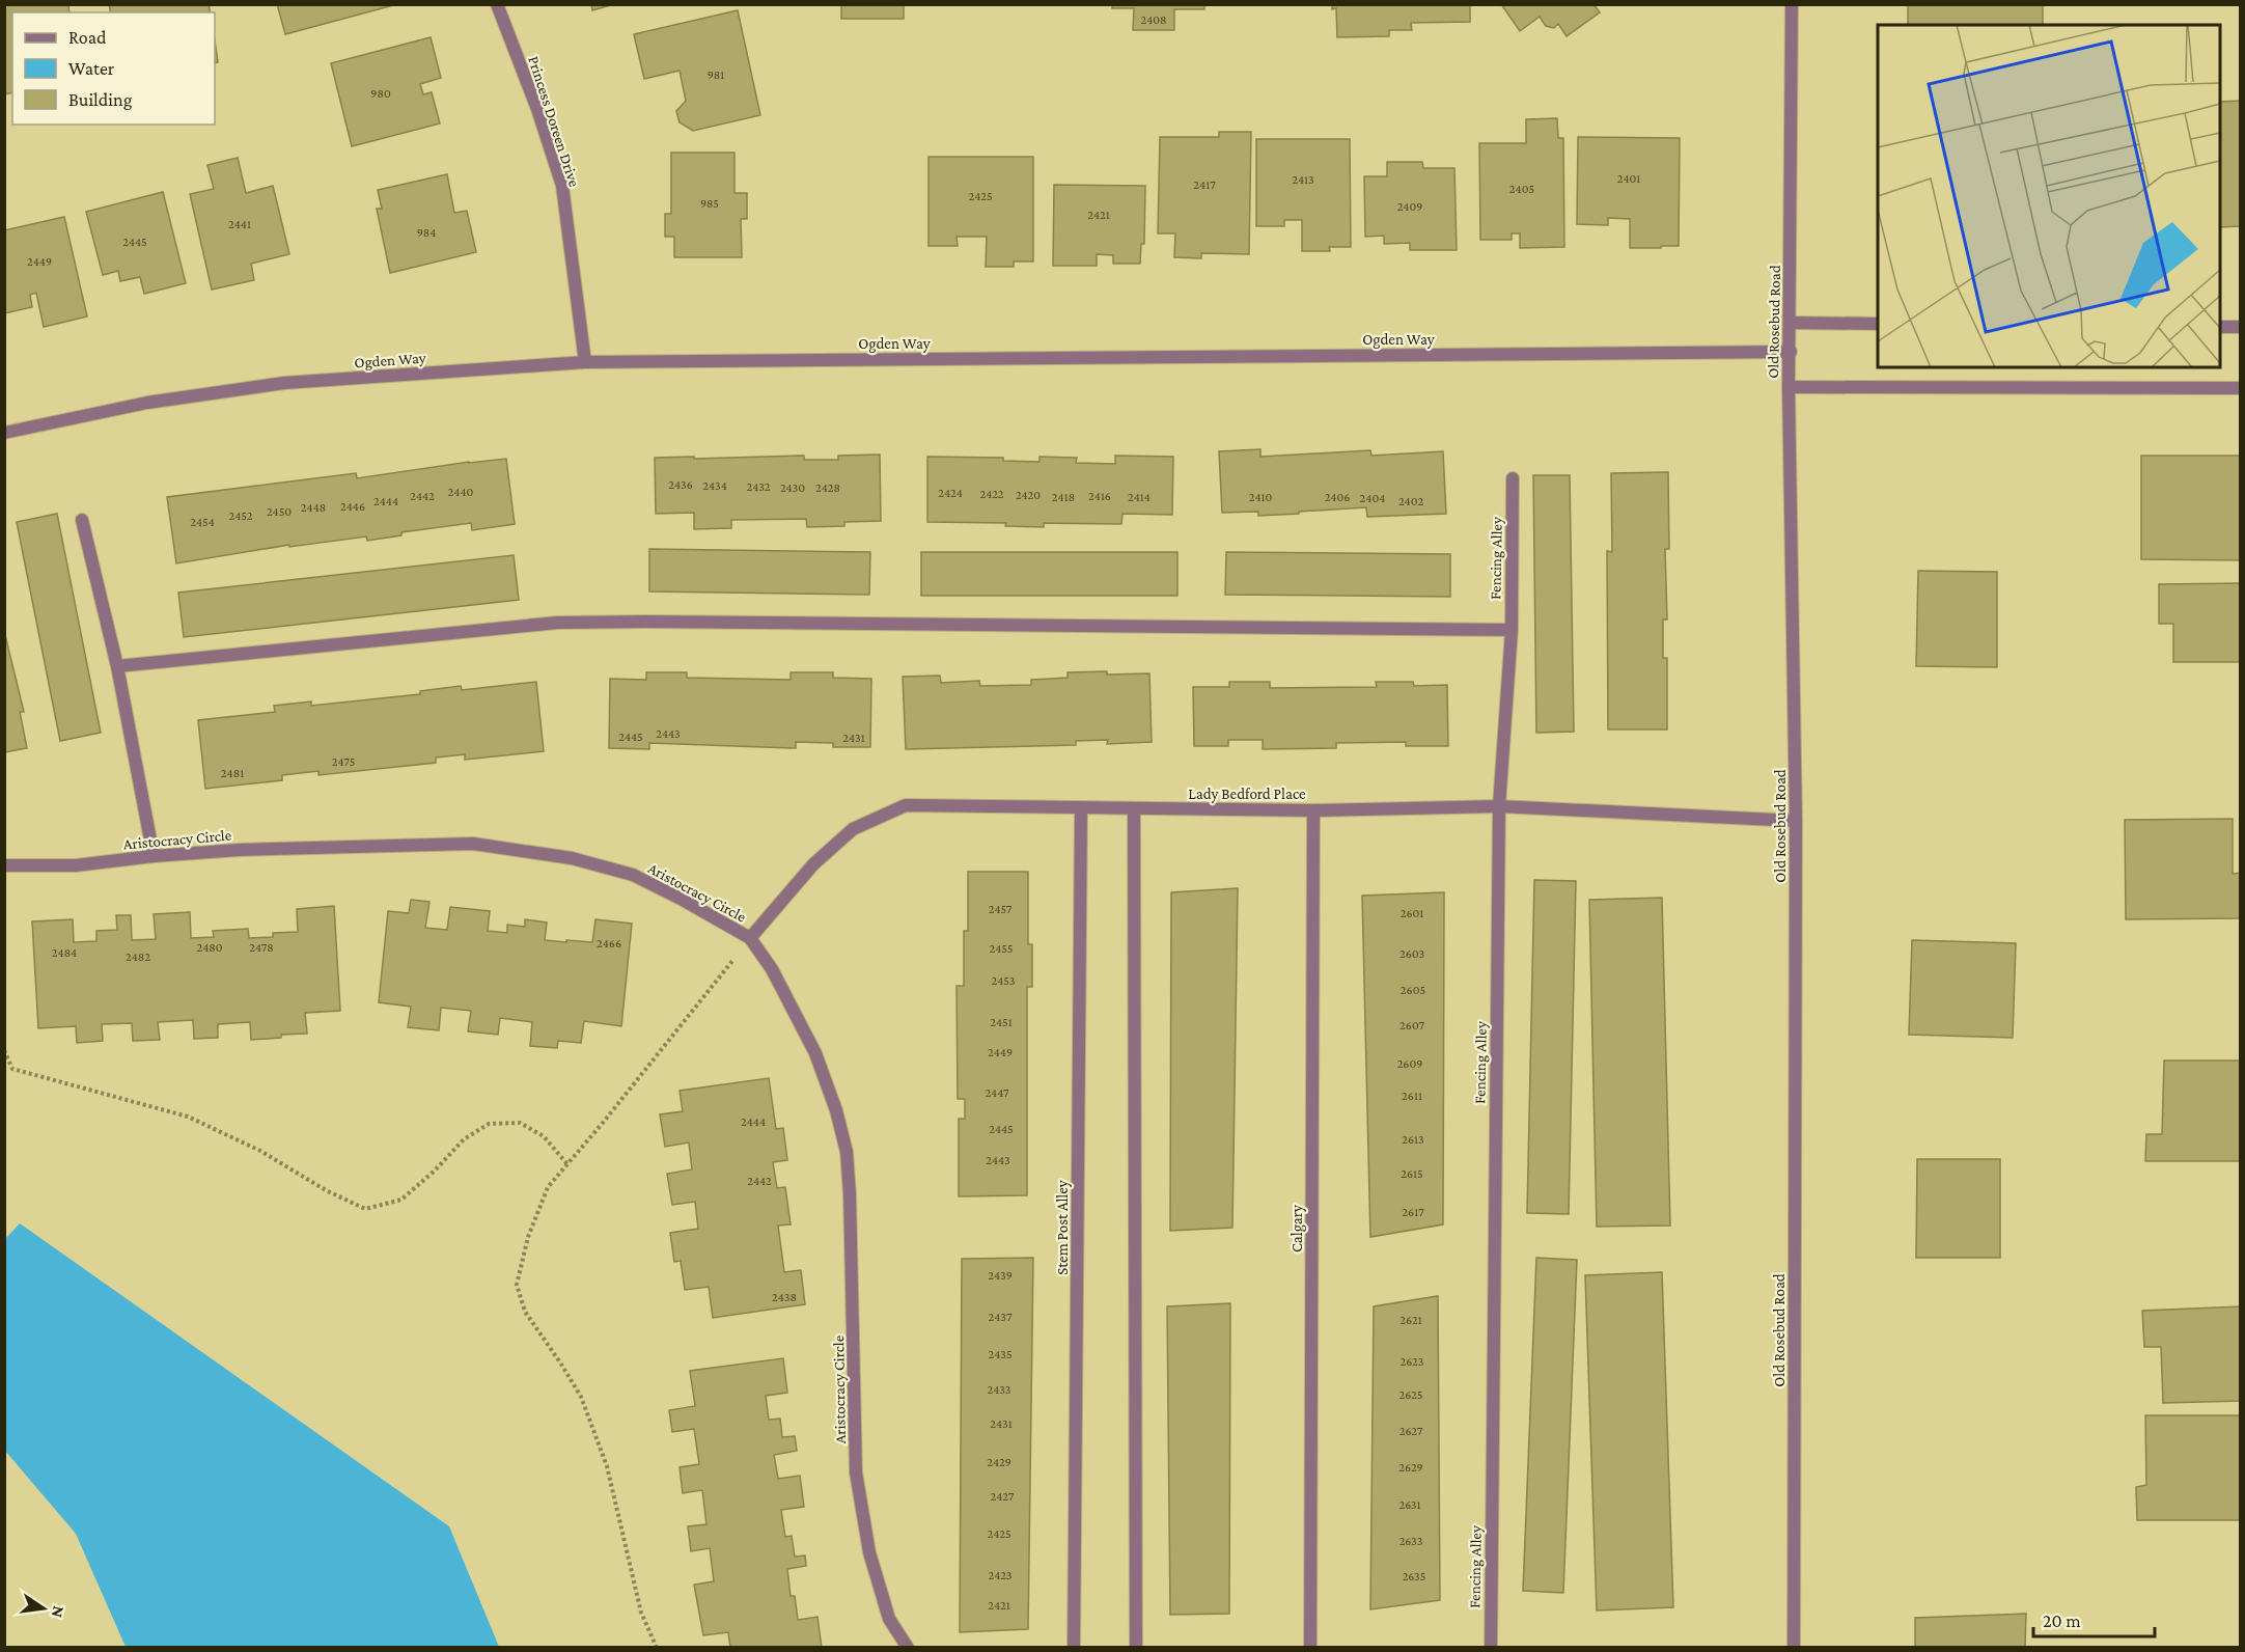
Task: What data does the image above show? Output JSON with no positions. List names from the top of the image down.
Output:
{
  "streets": {
    "street": [
      "Princess Doreen Drive",
      "Old Rosebud Road",
      "Ogden Way",
      "Fencing Alley",
      "Lady Bedford Place",
      "Aristocracy Circle",
      "Stem Post Alley",
      "Calgary"
    ]
  },
  "crossings": [
    ["Princess Doreen Drive", "Ogden Way"],
    ["Old Rosebud Road", "Ogden Way"],
    ["Old Rosebud Road", "Lady Bedford Place"],
    ["Fencing Alley", "Lady Bedford Place"],
    ["Lady Bedford Place", "Aristocracy Circle"],
    ["Lady Bedford Place", "Stem Post Alley"],
    ["Lady Bedford Place", "Calgary"]
  ],
  "house_numbers": [
    "2408",
    "981",
    "980",
    "2401",
    "2413",
    "2417",
    "2405",
    "2425",
    "985",
    "2409",
    "2421",
    "2441",
    "984",
    "2445",
    "2449",
    "2436",
    "2434",
    "2432",
    "2430",
    "2428",
    "2440",
    "2424",
    "2422",
    "2420",
    "2442",
    "2416",
    "2418",
    "2414",
    "2410",
    "2406",
    "2404",
    "2444",
    "2402",
    "2446",
    "2448",
    "2450",
    "2452",
    "2454",
    "2443",
    "2445",
    "2431",
    "2475",
    "2481",
    "2457",
    "2601",
    "2466",
    "2480",
    "2478",
    "2455",
    "2484",
    "2603",
    "2482",
    "2453",
    "2605",
    "2451",
    "2607",
    "2449",
    "2609",
    "2447",
    "2611",
    "2444",
    "2445",
    "2613",
    "2443",
    "2615",
    "2442",
    "2617",
    "2439",
    "2438",
    "2437",
    "2621",
    "2435",
    "2623",
    "2433",
    "2625",
    "2431",
    "2627",
    "2429",
    "2629",
    "2427",
    "2631",
    "2425",
    "2633",
    "2423",
    "2635",
    "2421"
  ],
  "legend": ["Road", "Water", "Building"],
  "scale_bar": "20 m",
  "north": "right"
}
